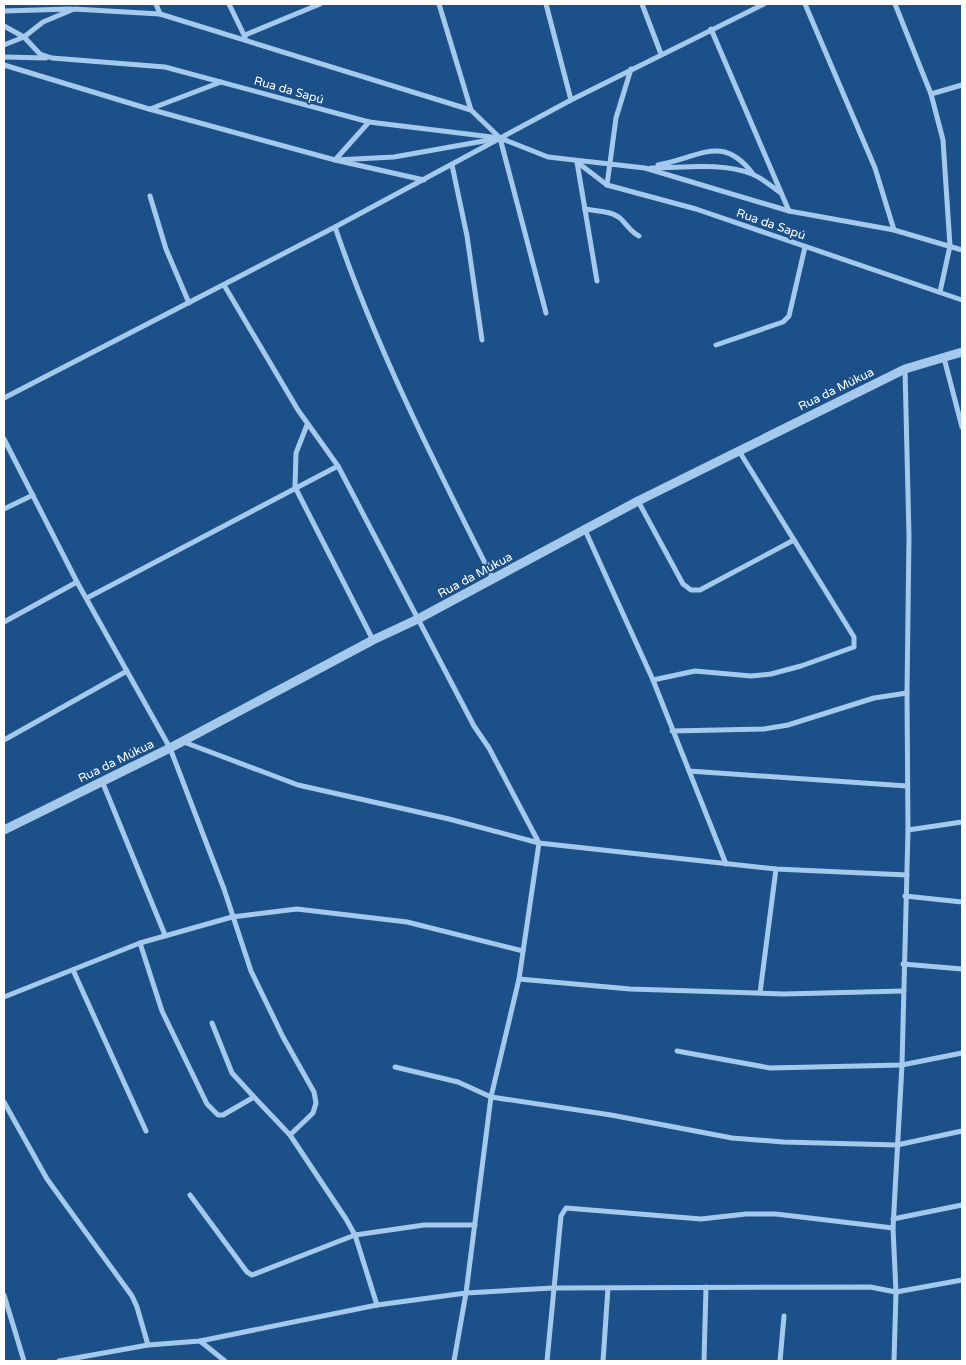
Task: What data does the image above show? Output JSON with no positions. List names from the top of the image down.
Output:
{
  "streets": {
    "street": ["Rua da Sapú", "Rua da Múkua"]
  }
}
